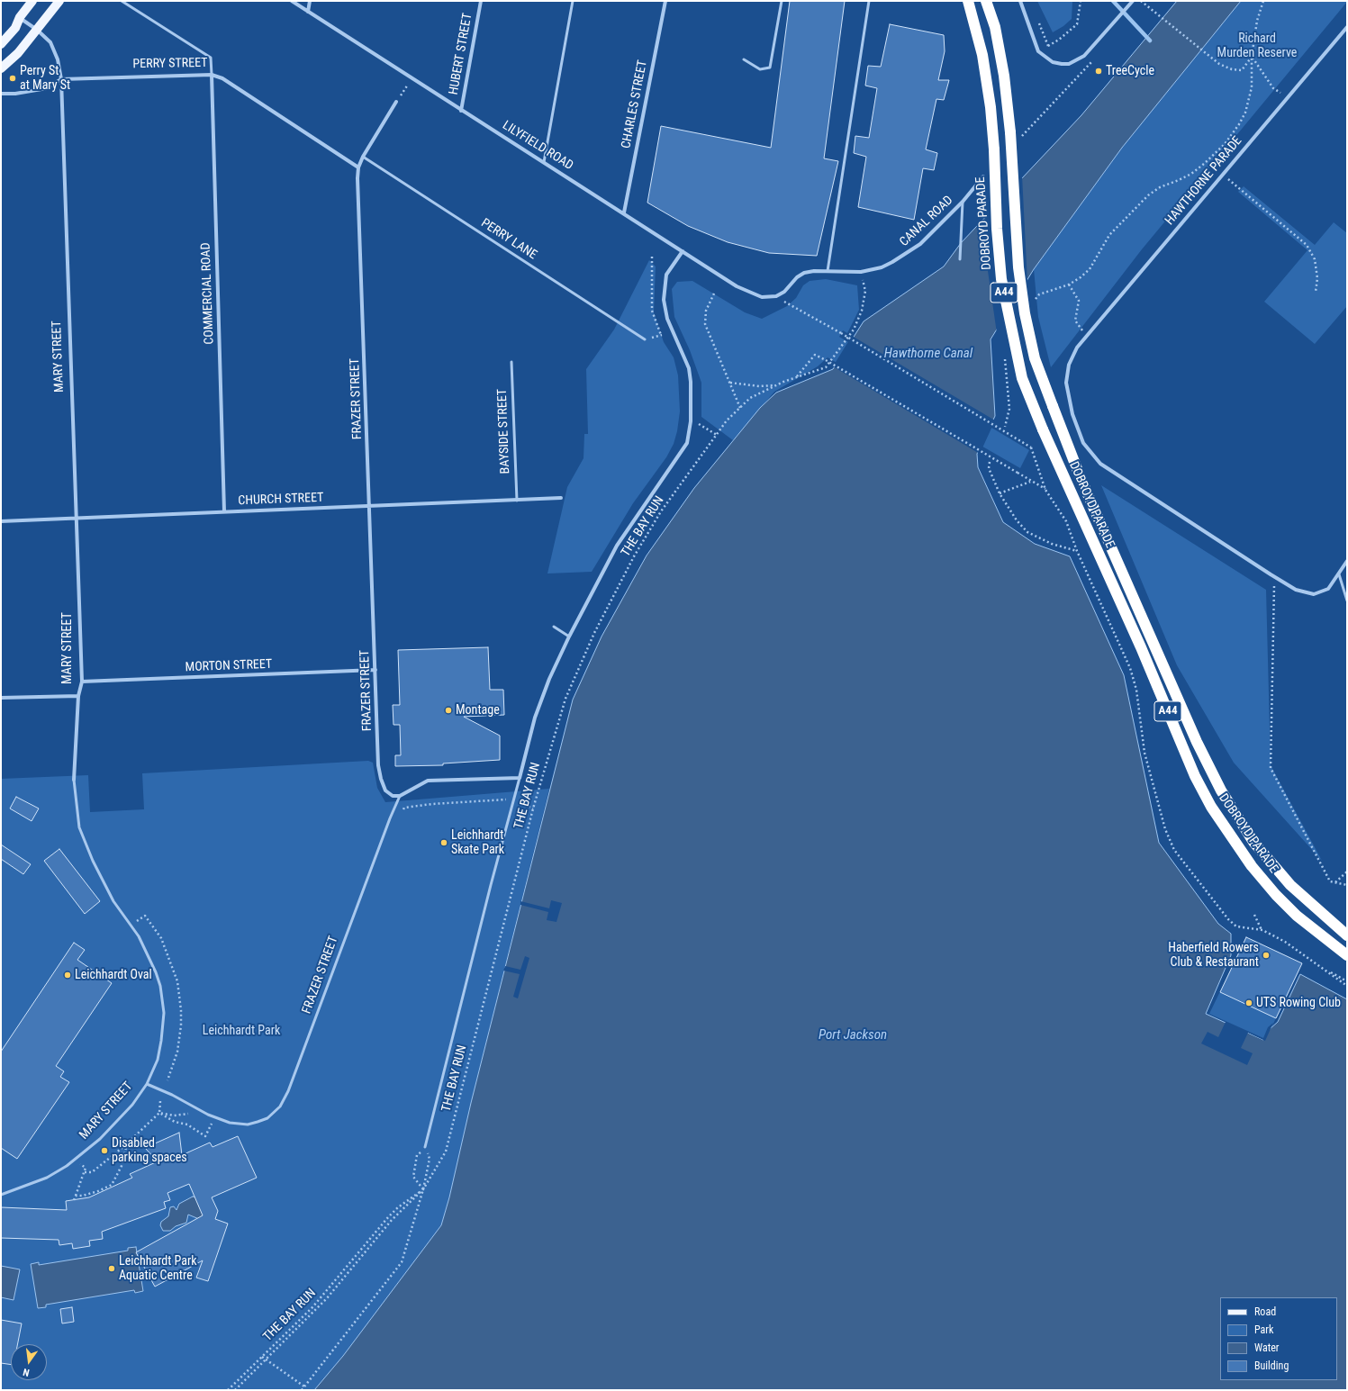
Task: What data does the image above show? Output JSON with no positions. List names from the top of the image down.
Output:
{
  "streets": {
    "highway": ["DOBROYD PARADE", "A44"],
    "street": [
      "HUBERT STREET",
      "PERRY STREET",
      "CHARLES STREET",
      "LILYFIELD ROAD",
      "HAWTHORNE PARADE",
      "CANAL ROAD",
      "COMMERCIAL ROAD",
      "MARY STREET",
      "FRAZER STREET",
      "CHURCH STREET",
      "MORTON STREET"
    ],
    "lane": ["PERRY LANE", "BAYSIDE STREET"],
    "path": ["THE BAY RUN"]
  },
  "crossings": [
    ["HUBERT STREET", "LILYFIELD ROAD"],
    ["PERRY STREET", "COMMERCIAL ROAD"],
    ["PERRY STREET", "MARY STREET"],
    ["PERRY STREET", "FRAZER STREET"],
    ["CHARLES STREET", "LILYFIELD ROAD"],
    ["LILYFIELD ROAD", "CANAL ROAD"],
    ["HAWTHORNE PARADE", "DOBROYD PARADE"],
    ["PERRY LANE", "FRAZER STREET"],
    ["COMMERCIAL ROAD", "CHURCH STREET"],
    ["MARY STREET", "FRAZER STREET"],
    ["MARY STREET", "CHURCH STREET"],
    ["MARY STREET", "MORTON STREET"],
    ["FRAZER STREET", "CHURCH STREET"],
    ["FRAZER STREET", "MORTON STREET"],
    ["BAYSIDE STREET", "CHURCH STREET"]
  ],
  "water": ["Hawthorne Canal", "Port Jackson"],
  "parks": ["Richard Murden Reserve", "Leichhardt Park"],
  "places": [
    "TreeCycle",
    "Perry St at Mary St",
    "Montage",
    "Leichhardt Skate Park",
    "Haberfield Rowers Club & Restaurant",
    "Leichhardt Oval",
    "UTS Rowing Club",
    "Disabled parking spaces",
    "Leichhardt Park Aquatic Centre"
  ],
  "legend": [
    "Road",
    "Park",
    "Water",
    "Building"
  ],
  "north": "bottom"
}
